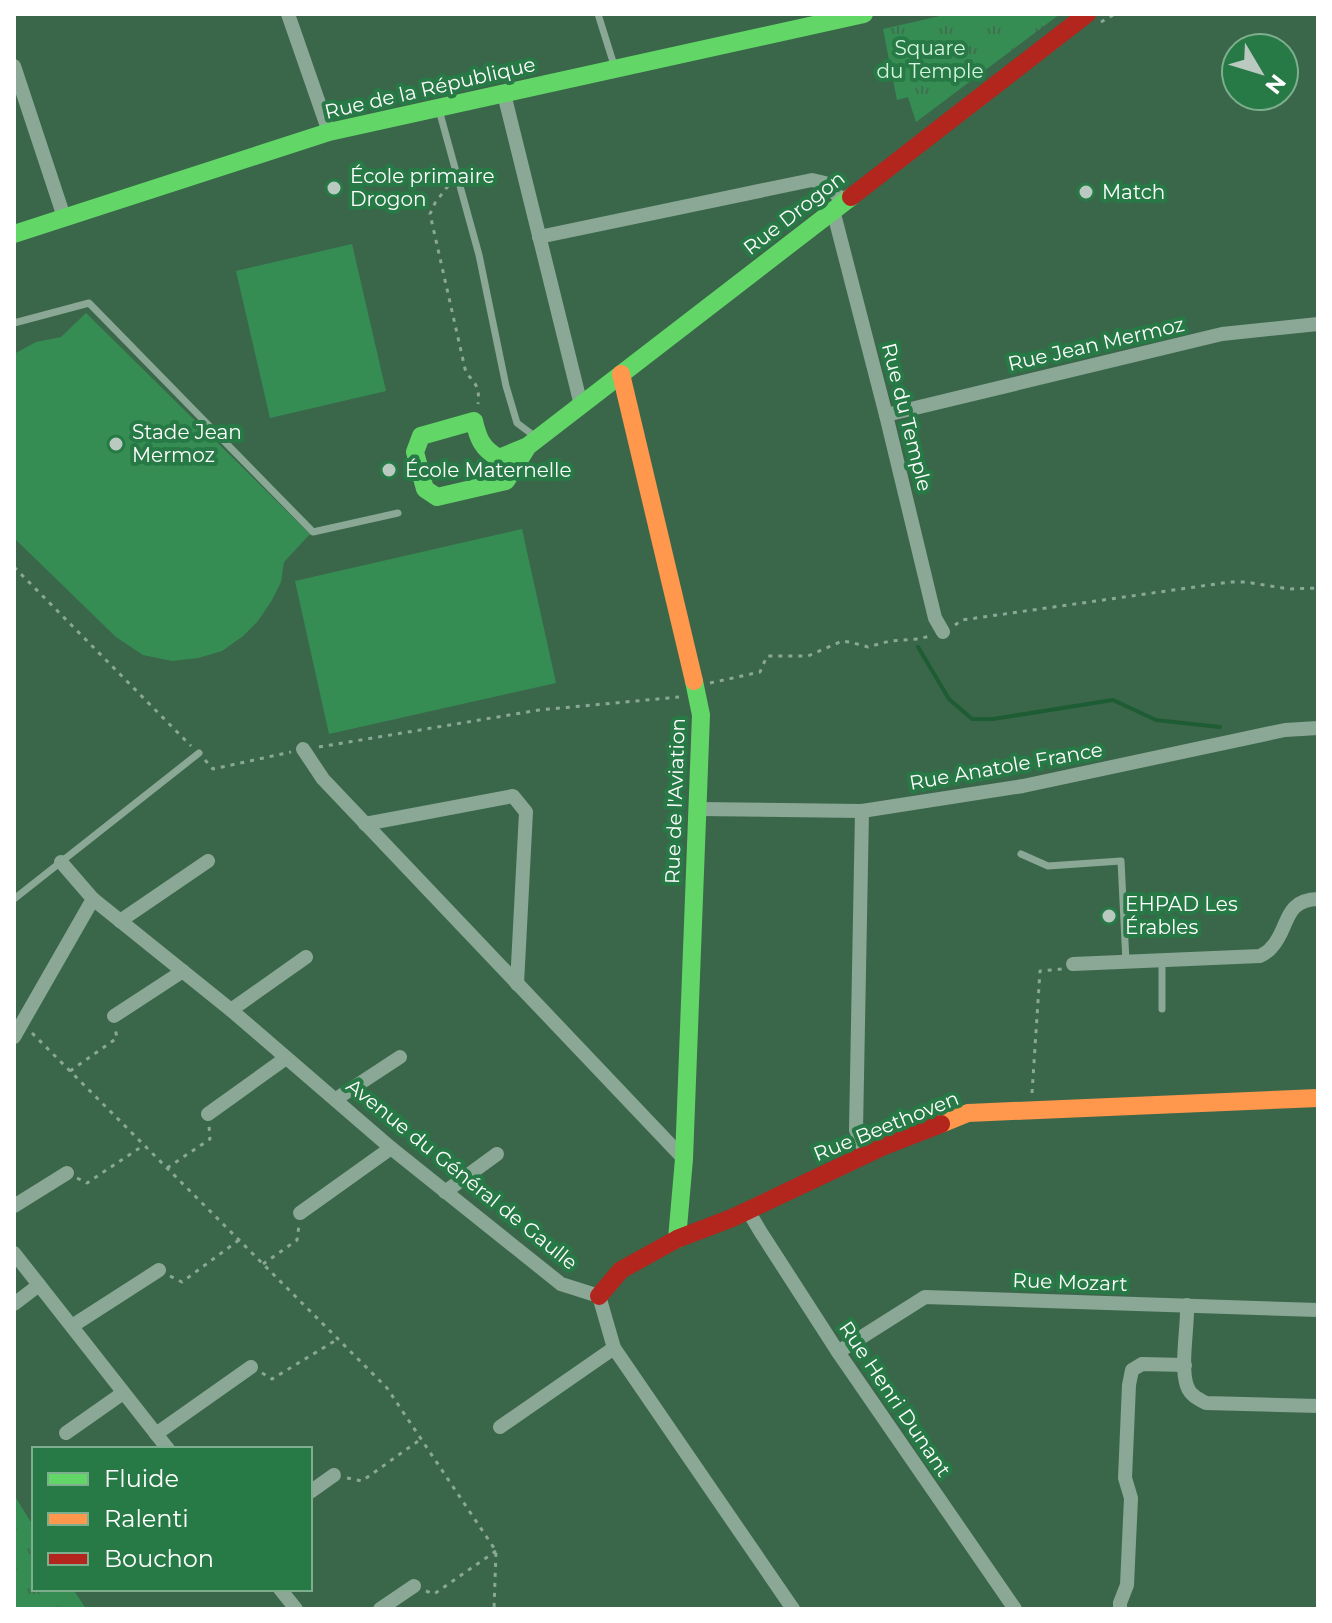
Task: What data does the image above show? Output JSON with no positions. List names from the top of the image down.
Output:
{
  "streets": {
    "street": [
      "Rue de la République",
      "Rue Drogon",
      "Rue Jean Mermoz",
      "Rue du Temple",
      "Rue Anatole France",
      "Rue de l'Aviation",
      "Rue Beethoven",
      "Avenue du Général de Gaulle",
      "Rue Mozart",
      "Rue Henri Dunant"
    ]
  },
  "crossings": [
    ["Rue Drogon", "Rue du Temple"],
    ["Rue Drogon", "Rue de l'Aviation"],
    ["Rue Jean Mermoz", "Rue du Temple"],
    ["Rue Anatole France", "Rue de l'Aviation"],
    ["Rue de l'Aviation", "Rue Beethoven"],
    ["Rue Beethoven", "Avenue du Général de Gaulle"],
    ["Rue Beethoven", "Rue Henri Dunant"],
    ["Rue Mozart", "Rue Henri Dunant"]
  ],
  "parks": ["Square du Temple"],
  "places": [
    "École primaire Drogon",
    "Match",
    "Stade Jean Mermoz",
    "École Maternelle",
    "EHPAD Les Érables"
  ],
  "legend": ["Fluide", "Ralenti", "Bouchon"],
  "north": "bottom right"
}
